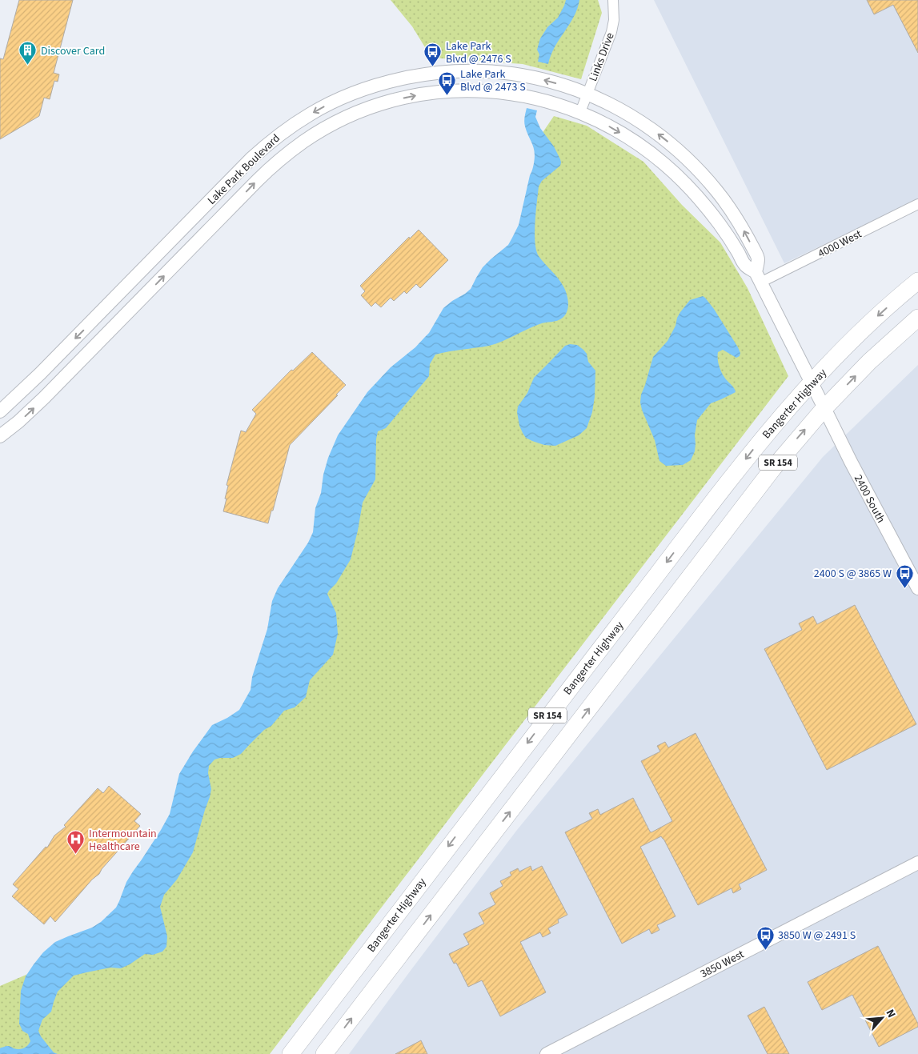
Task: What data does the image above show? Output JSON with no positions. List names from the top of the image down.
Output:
{
  "streets": {
    "highway": ["Bangerter Highway", "SR 154"],
    "street": [
      "Links Drive",
      "Lake Park Boulevard",
      "4000 West",
      "2400 South",
      "3850 West"
    ]
  },
  "crossings": [
    ["Links Drive", "Lake Park Boulevard"],
    ["Lake Park Boulevard", "4000 West"],
    ["Lake Park Boulevard", "Bangerter Highway"],
    ["Lake Park Boulevard", "SR 154"],
    ["Lake Park Boulevard", "2400 South"],
    ["SR 154", "2400 South"]
  ],
  "places": {
    "building": ["Discover Card"],
    "bus stop": [
      "Lake Park Blvd @ 2476 S",
      "Lake Park Blvd @ 2473 S",
      "2400 S @ 3865 W",
      "3850 W @ 2491 S"
    ],
    "hospital": ["Intermountain Healthcare"]
  },
  "north": "top right"
}
